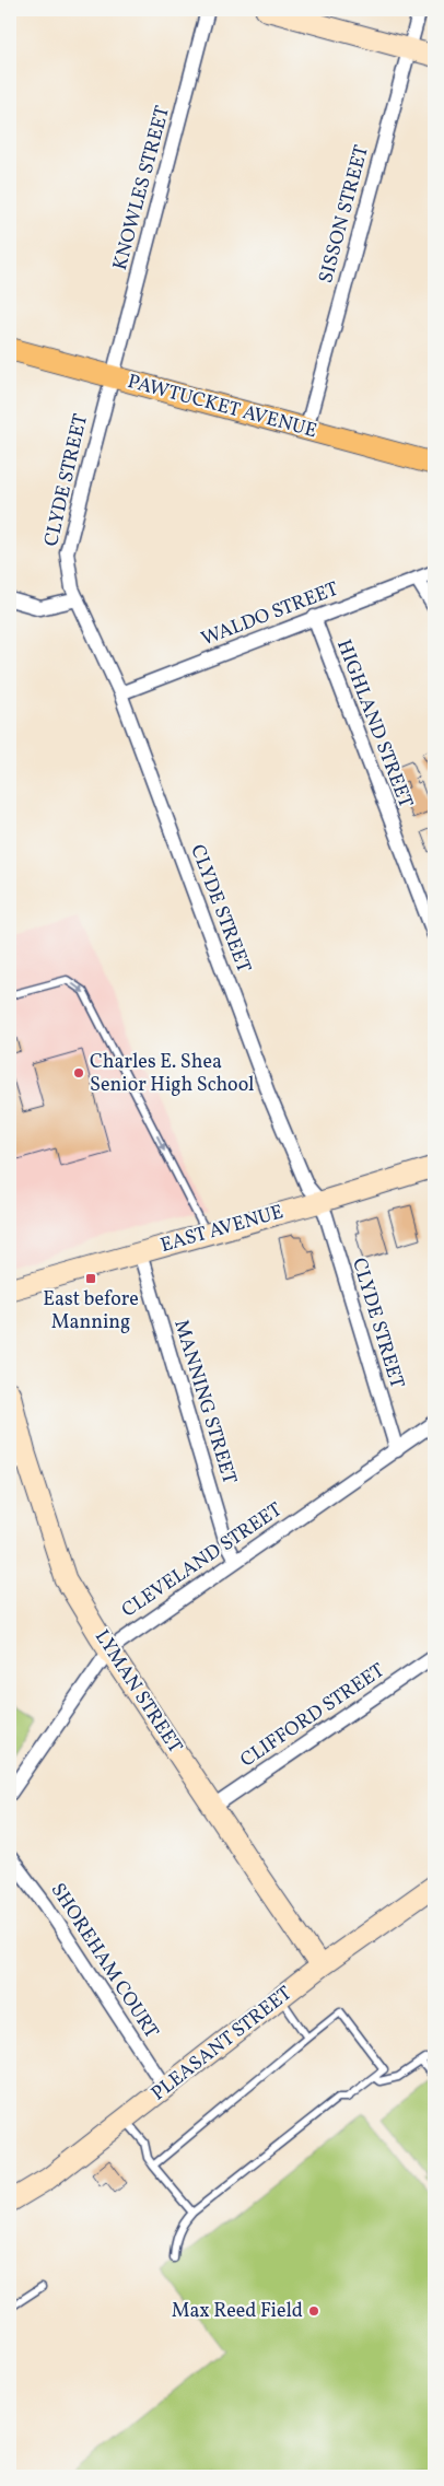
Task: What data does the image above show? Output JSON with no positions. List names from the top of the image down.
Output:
{
  "streets": {
    "main road": ["PAWTUCKET AVENUE"],
    "street": [
      "KNOWLES STREET",
      "SISSON STREET",
      "CLYDE STREET",
      "WALDO STREET",
      "HIGHLAND STREET",
      "EAST AVENUE",
      "MANNING STREET",
      "CLEVELAND STREET",
      "LYMAN STREET",
      "CLIFFORD STREET",
      "SHOREHAM COURT",
      "PLEASANT STREET"
    ]
  },
  "crossings": [
    ["KNOWLES STREET", "PAWTUCKET AVENUE"],
    ["KNOWLES STREET", "CLYDE STREET"],
    ["SISSON STREET", "PAWTUCKET AVENUE"],
    ["PAWTUCKET AVENUE", "CLYDE STREET"],
    ["CLYDE STREET", "WALDO STREET"],
    ["CLYDE STREET", "EAST AVENUE"],
    ["CLYDE STREET", "CLEVELAND STREET"],
    ["WALDO STREET", "HIGHLAND STREET"],
    ["EAST AVENUE", "MANNING STREET"],
    ["MANNING STREET", "CLEVELAND STREET"],
    ["CLEVELAND STREET", "LYMAN STREET"],
    ["LYMAN STREET", "CLIFFORD STREET"],
    ["LYMAN STREET", "PLEASANT STREET"],
    ["SHOREHAM COURT", "PLEASANT STREET"]
  ],
  "places": {
    "other": ["Charles E. Shea Senior High School", "Max Reed Field"],
    "transit": ["East before Manning"]
  }
}
